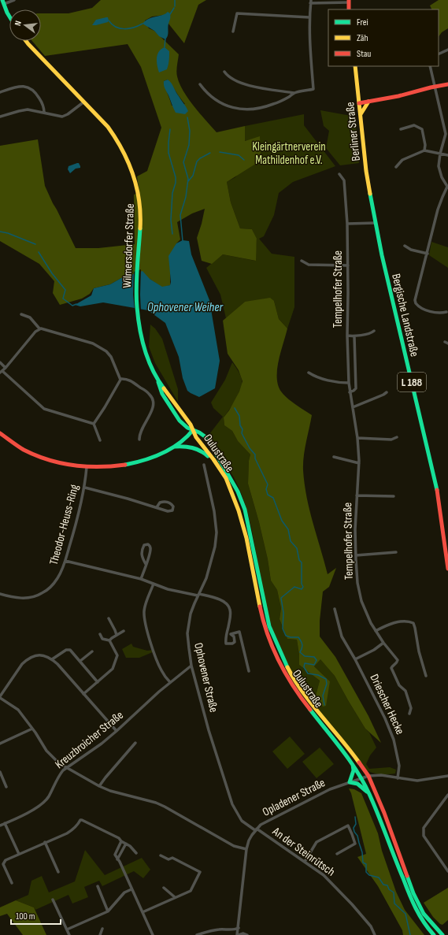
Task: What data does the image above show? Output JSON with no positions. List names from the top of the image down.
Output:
{
  "streets": {
    "main road": [
      "Berliner Straße",
      "Wilmersdorfer Straße",
      "Bergische Landstraße",
      "L 188",
      "Oulustraße"
    ],
    "street": [
      "Tempelhofer Straße",
      "Theodor-Heuss-Ring",
      "Ophovener Straße",
      "Driescher Hecke",
      "Kreuzbroicher Straße",
      "Opladener Straße",
      "An der Steinrütsch"
    ]
  },
  "crossings": [
    ["Berliner Straße", "Bergische Landstraße"],
    ["Wilmersdorfer Straße", "Oulustraße"],
    ["Oulustraße", "Opladener Straße"],
    ["Ophovener Straße", "Kreuzbroicher Straße"],
    ["Ophovener Straße", "Opladener Straße"],
    ["Ophovener Straße", "An der Steinrütsch"],
    ["Driescher Hecke", "Opladener Straße"],
    ["Opladener Straße", "An der Steinrütsch"]
  ],
  "water": ["Ophovener Weiher"],
  "parks": ["Kleingärtnerverein Mathildenhof e.V."],
  "legend": ["Frei", "Zäh", "Stau"],
  "scale_bar": "100 m",
  "north": "left"
}
